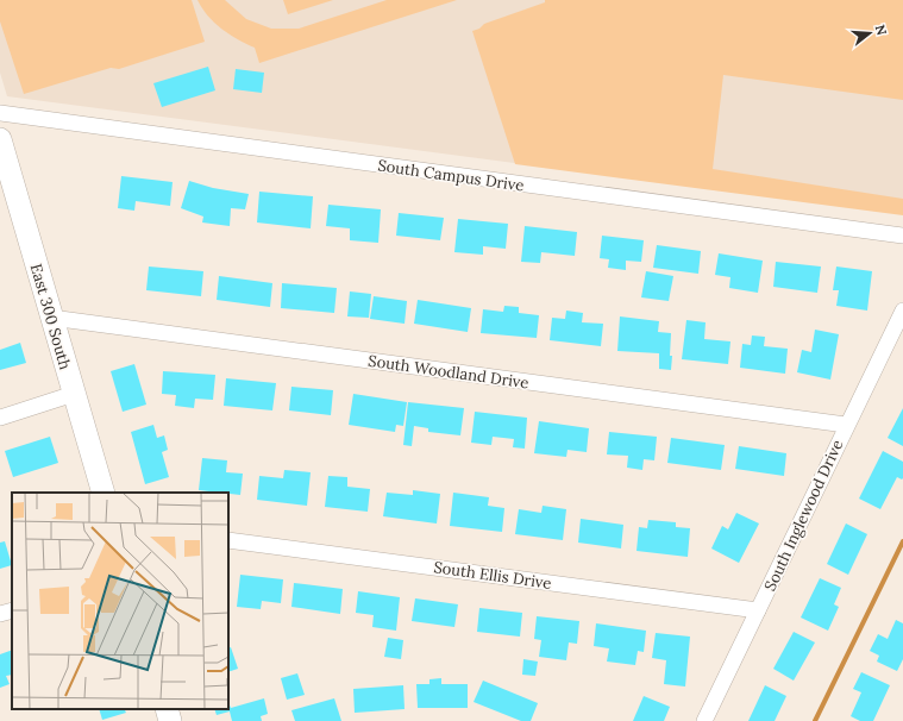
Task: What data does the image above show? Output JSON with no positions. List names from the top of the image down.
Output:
{
  "streets": {
    "street": [
      "South Campus Drive",
      "East 300 South",
      "South Woodland Drive",
      "South Inglewood Drive",
      "South Ellis Drive"
    ]
  },
  "crossings": [
    ["East 300 South", "South Woodland Drive"],
    ["South Woodland Drive", "South Inglewood Drive"],
    ["South Inglewood Drive", "South Ellis Drive"]
  ],
  "north": "right"
}
